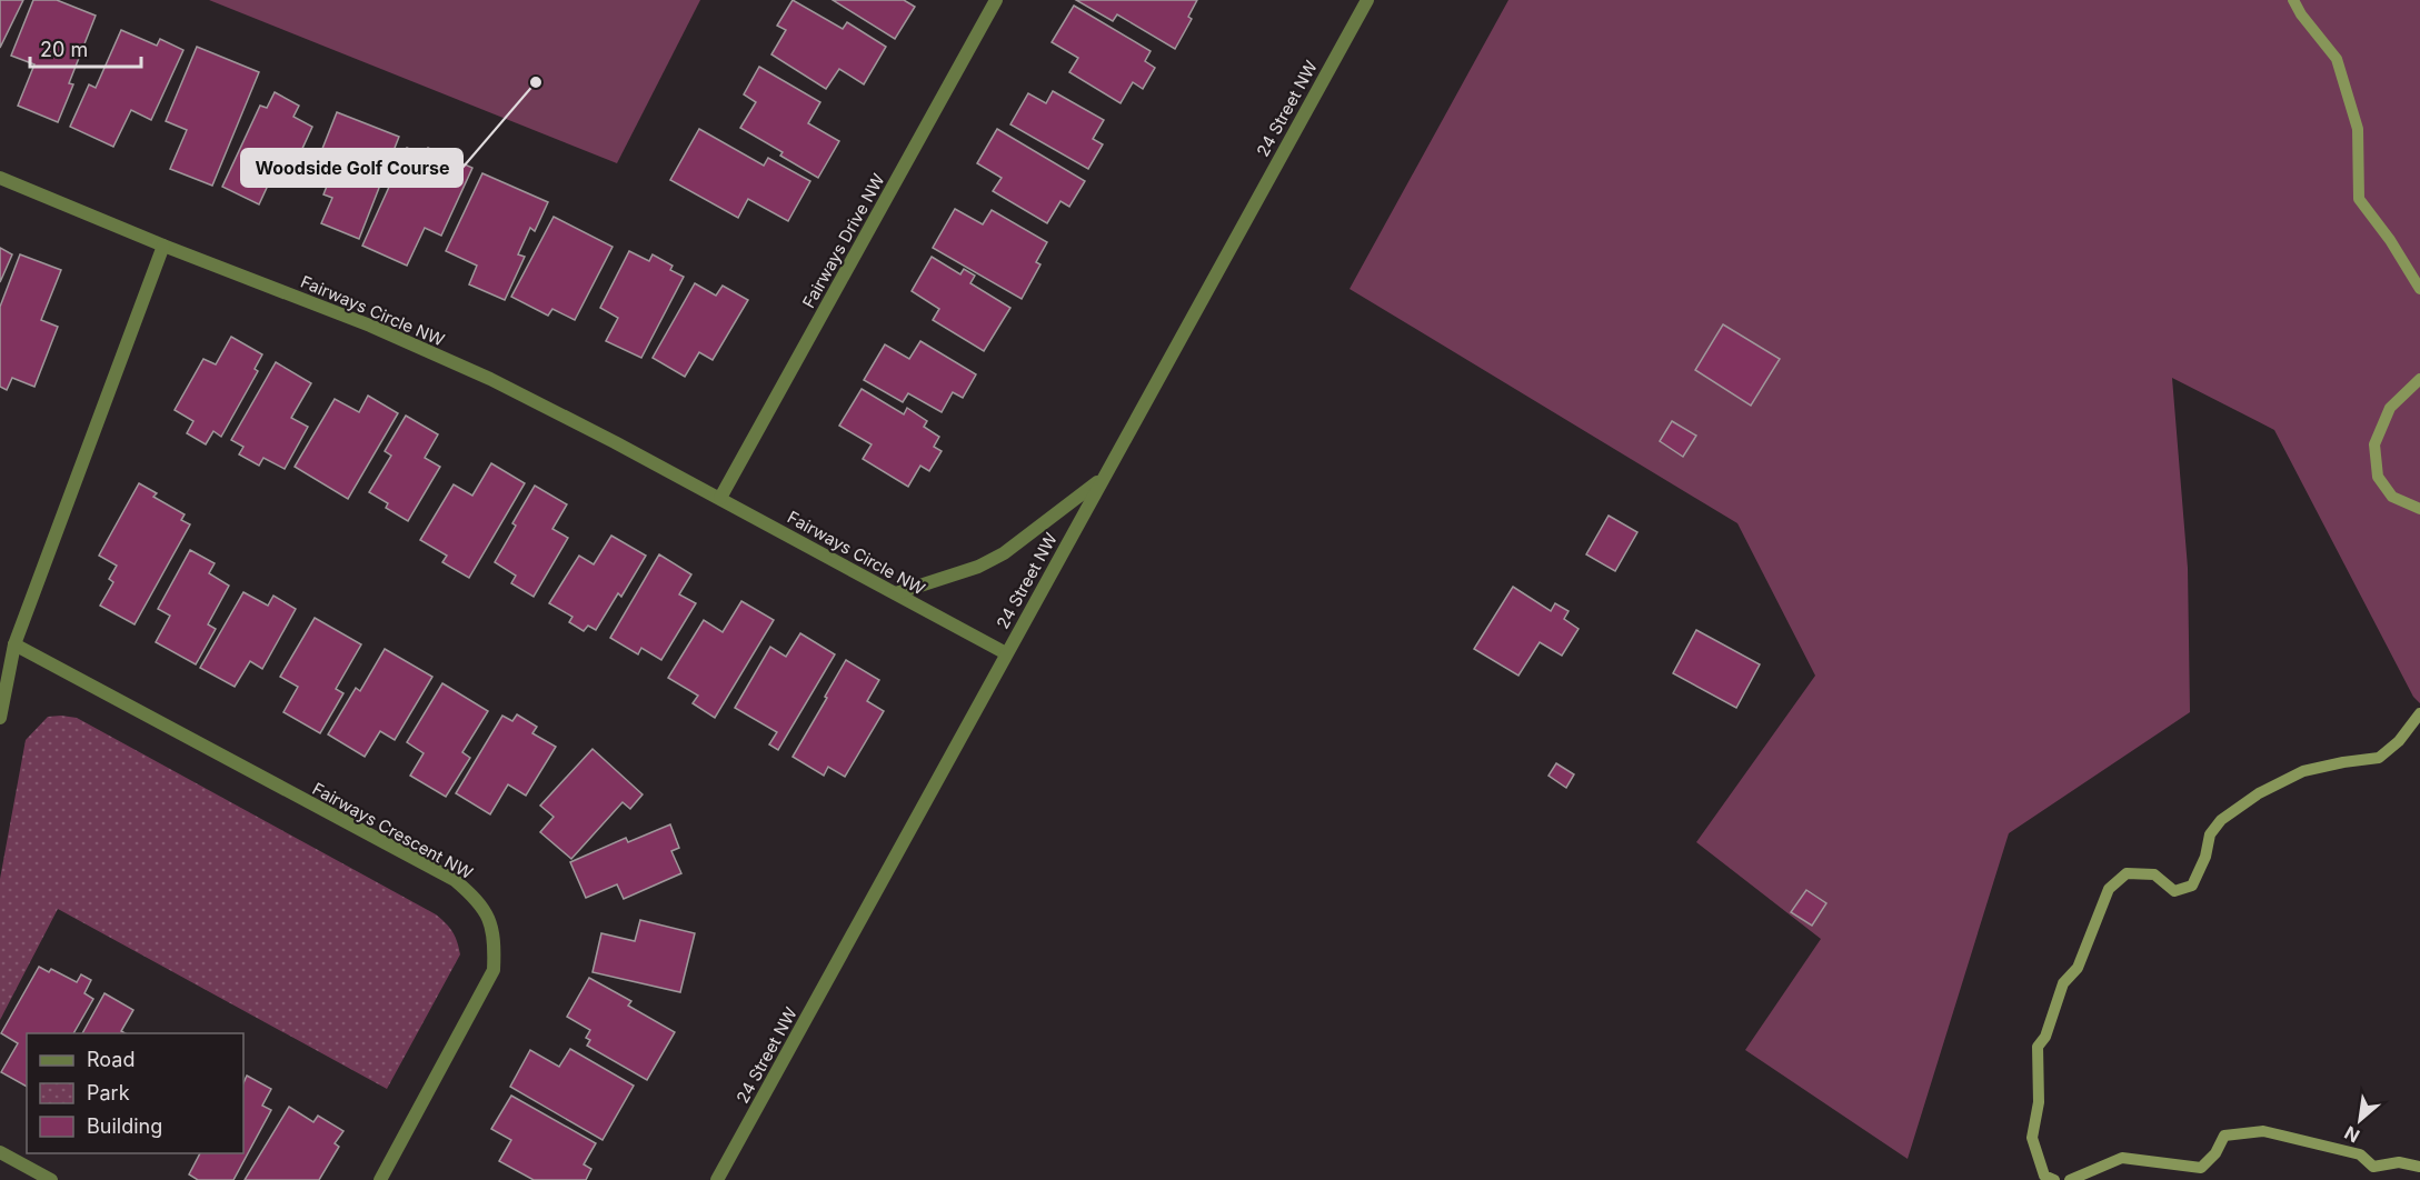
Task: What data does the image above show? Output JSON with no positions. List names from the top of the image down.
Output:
{
  "streets": {
    "street": [
      "24 Street NW",
      "Fairways Drive NW",
      "Fairways Circle NW",
      "Fairways Crescent NW"
    ]
  },
  "crossings": [
    ["24 Street NW", "Fairways Circle NW"],
    ["Fairways Drive NW", "Fairways Circle NW"]
  ],
  "places": ["Woodside Golf Course"],
  "legend": ["Road", "Park", "Building"],
  "scale_bar": "20 m",
  "north": "bottom left"
}
